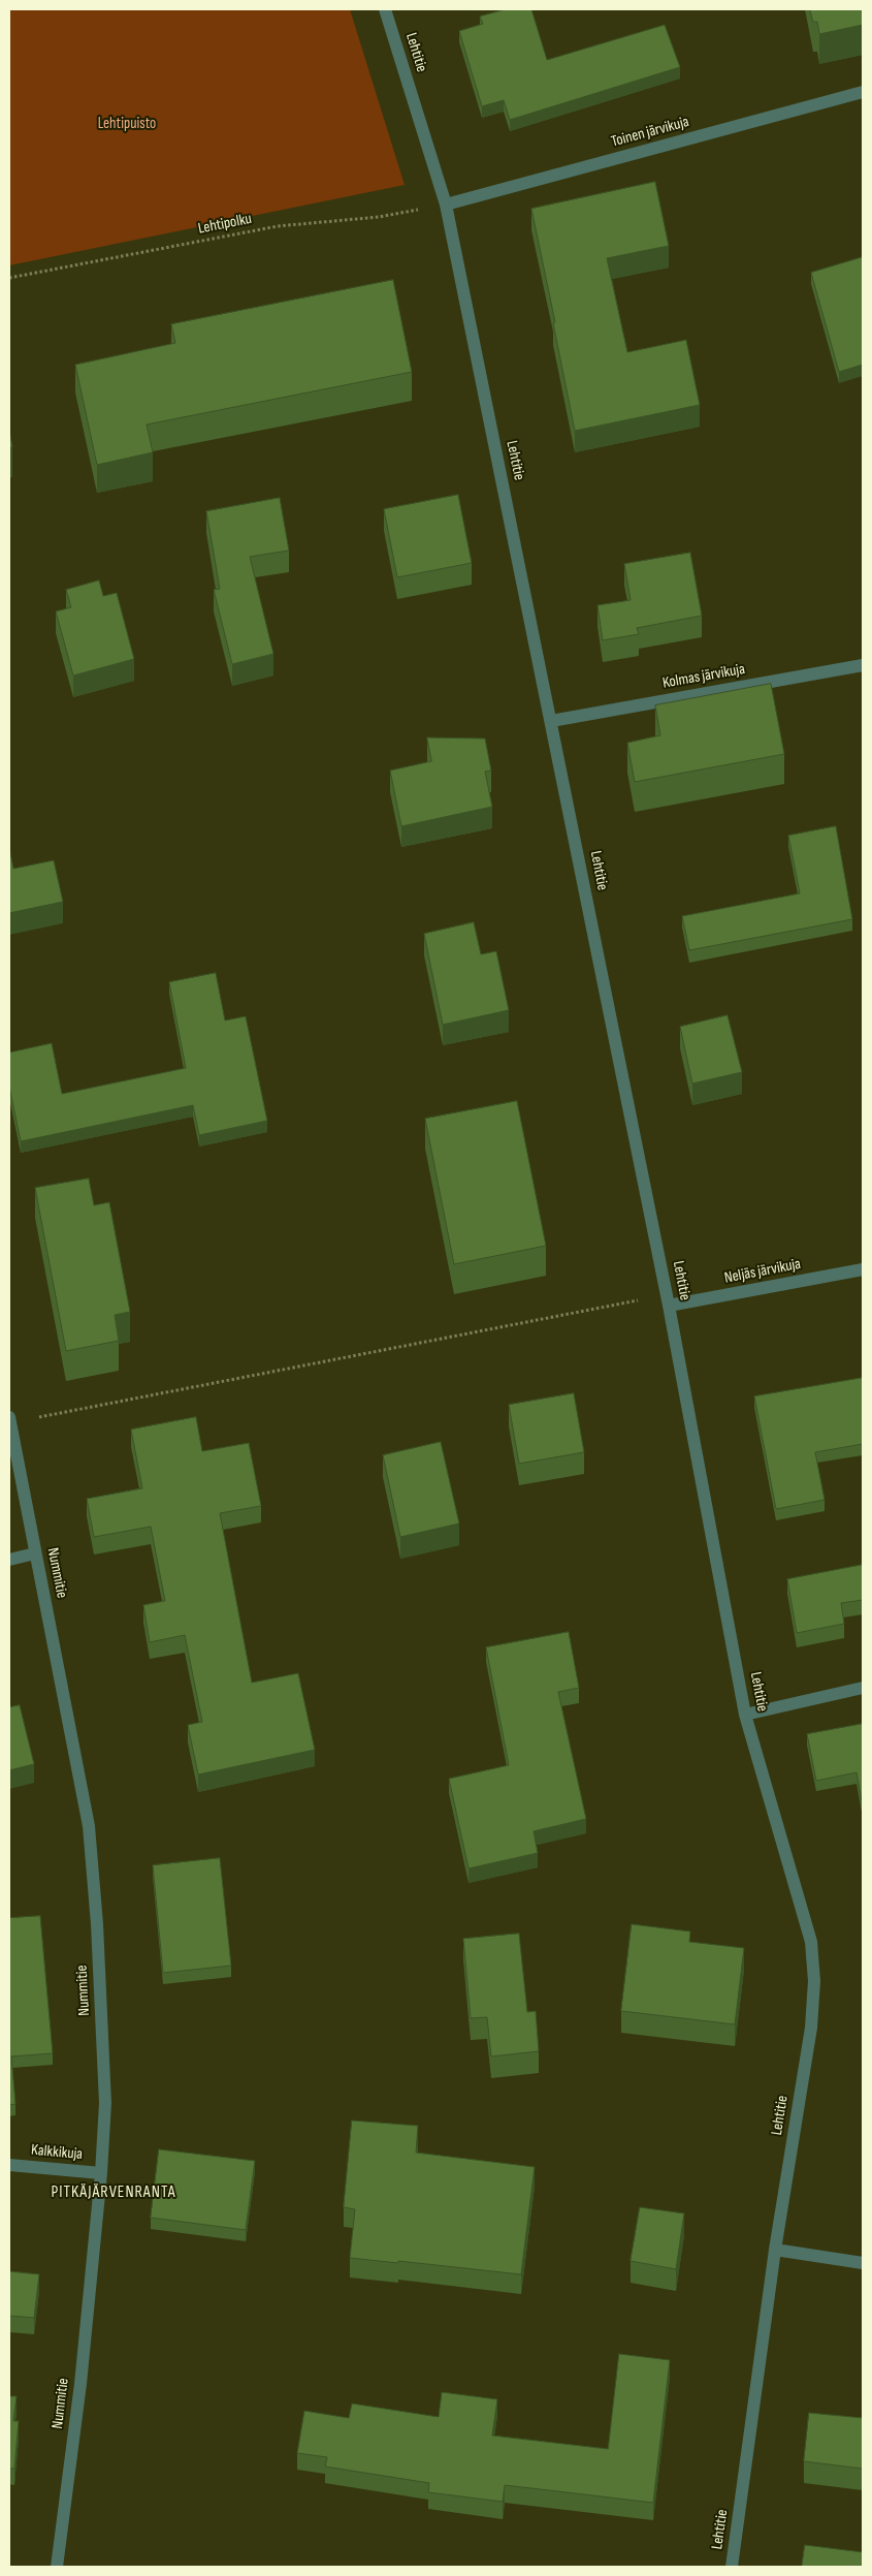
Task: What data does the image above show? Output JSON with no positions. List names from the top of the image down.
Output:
{
  "streets": {
    "street": [
      "Lehtitie",
      "Toinen järvikuja",
      "Kolmas järvikuja",
      "Neljäs järvikuja",
      "Nummitie",
      "Kalkkikuja"
    ],
    "path": ["Lehtipolku"]
  },
  "crossings": [
    ["Lehtitie", "Toinen järvikuja"],
    ["Lehtitie", "Lehtipolku"],
    ["Lehtitie", "Kolmas järvikuja"],
    ["Lehtitie", "Neljäs järvikuja"],
    ["Toinen järvikuja", "Lehtipolku"],
    ["Nummitie", "Kalkkikuja"]
  ],
  "districts": ["PITKÄJÄRVENRANTA"],
  "parks": ["Lehtipuisto"]
}
